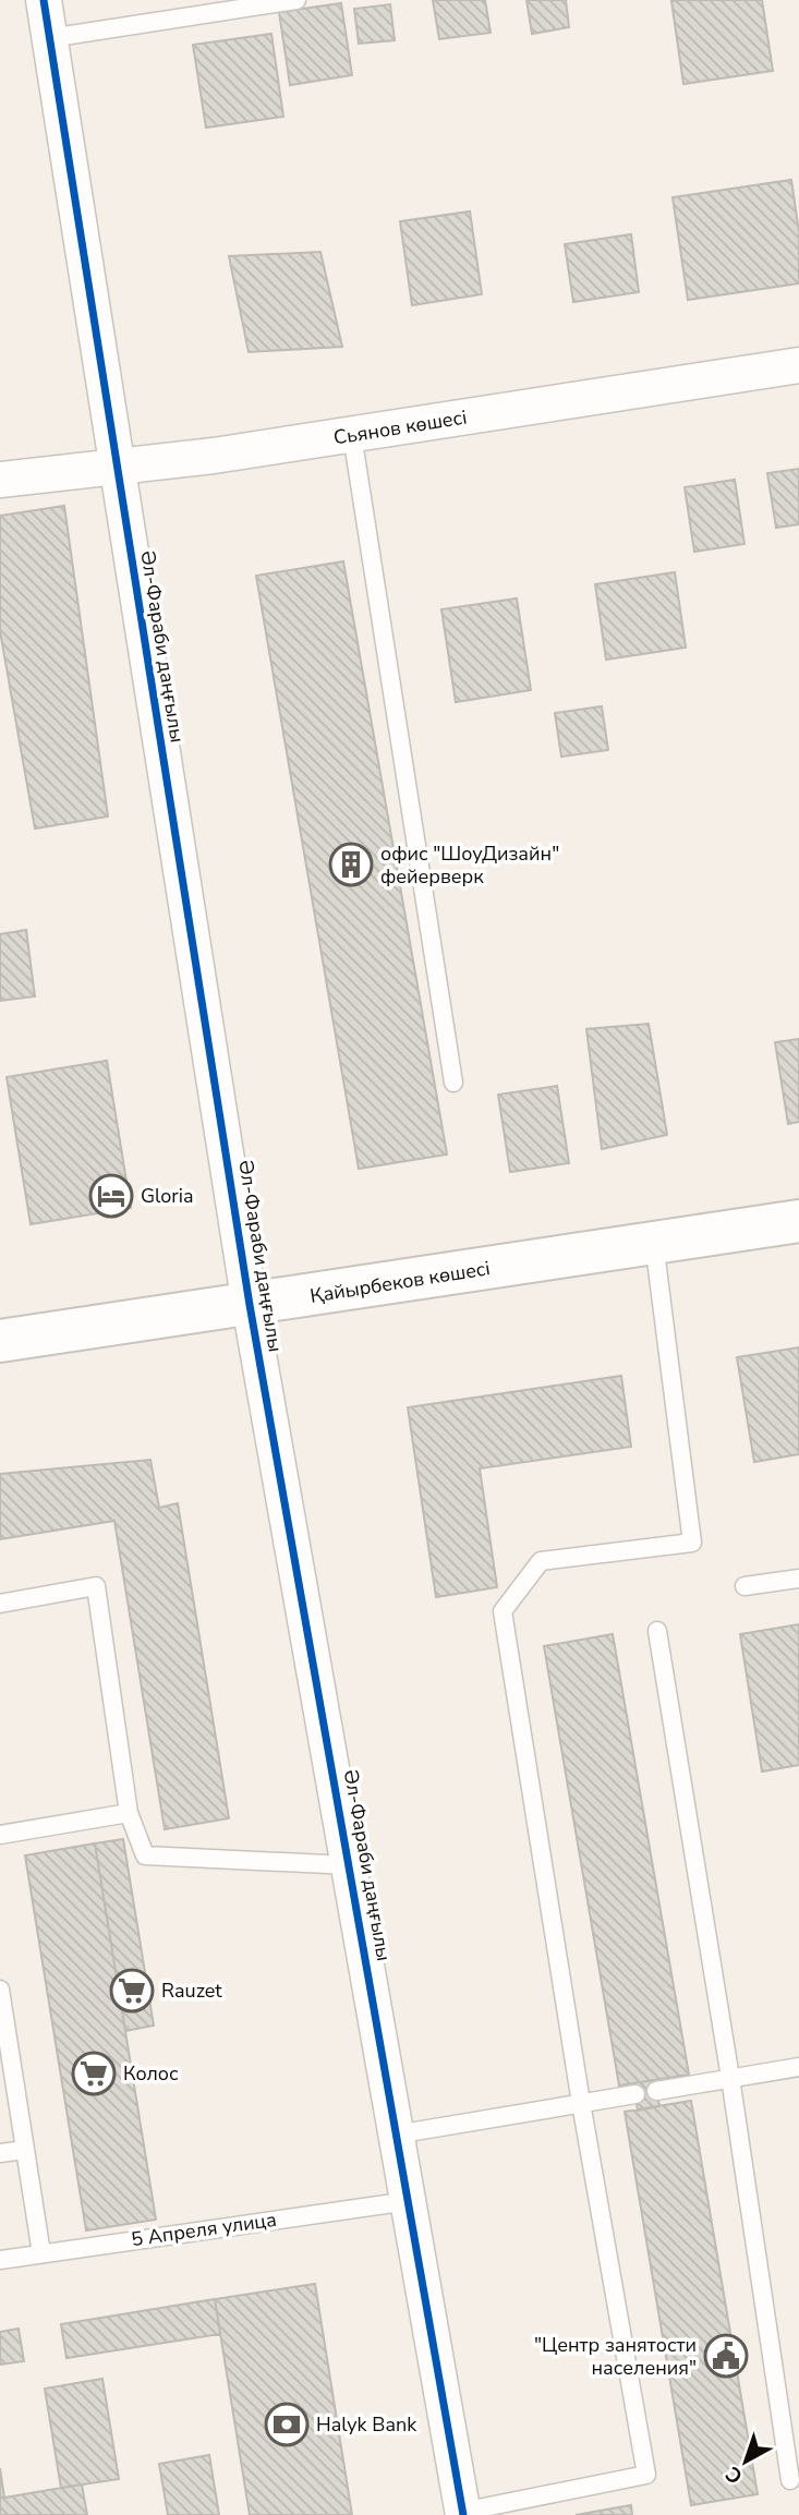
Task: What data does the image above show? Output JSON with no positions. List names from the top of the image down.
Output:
{
  "streets": {
    "main road": ["Қайырбеков көшесі"],
    "street": ["Сьянов көшесі", "Әл-Фараби даңғылы"],
    "lane": ["5 Апреля улица"]
  },
  "crossings": [
    ["Сьянов көшесі", "Әл-Фараби даңғылы"],
    ["Әл-Фараби даңғылы", "Қайырбеков көшесі"],
    ["Әл-Фараби даңғылы", "5 Апреля улица"]
  ],
  "places": {
    "building": ["офис \"ШоуДизайн\" фейерверк"],
    "hotel": ["Gloria"],
    "supermarket": ["Rauzet", "Колос"],
    "public building": ["\"Центр занятости населения\""],
    "bank": ["Halyk Bank"]
  },
  "north": "bottom left"
}
